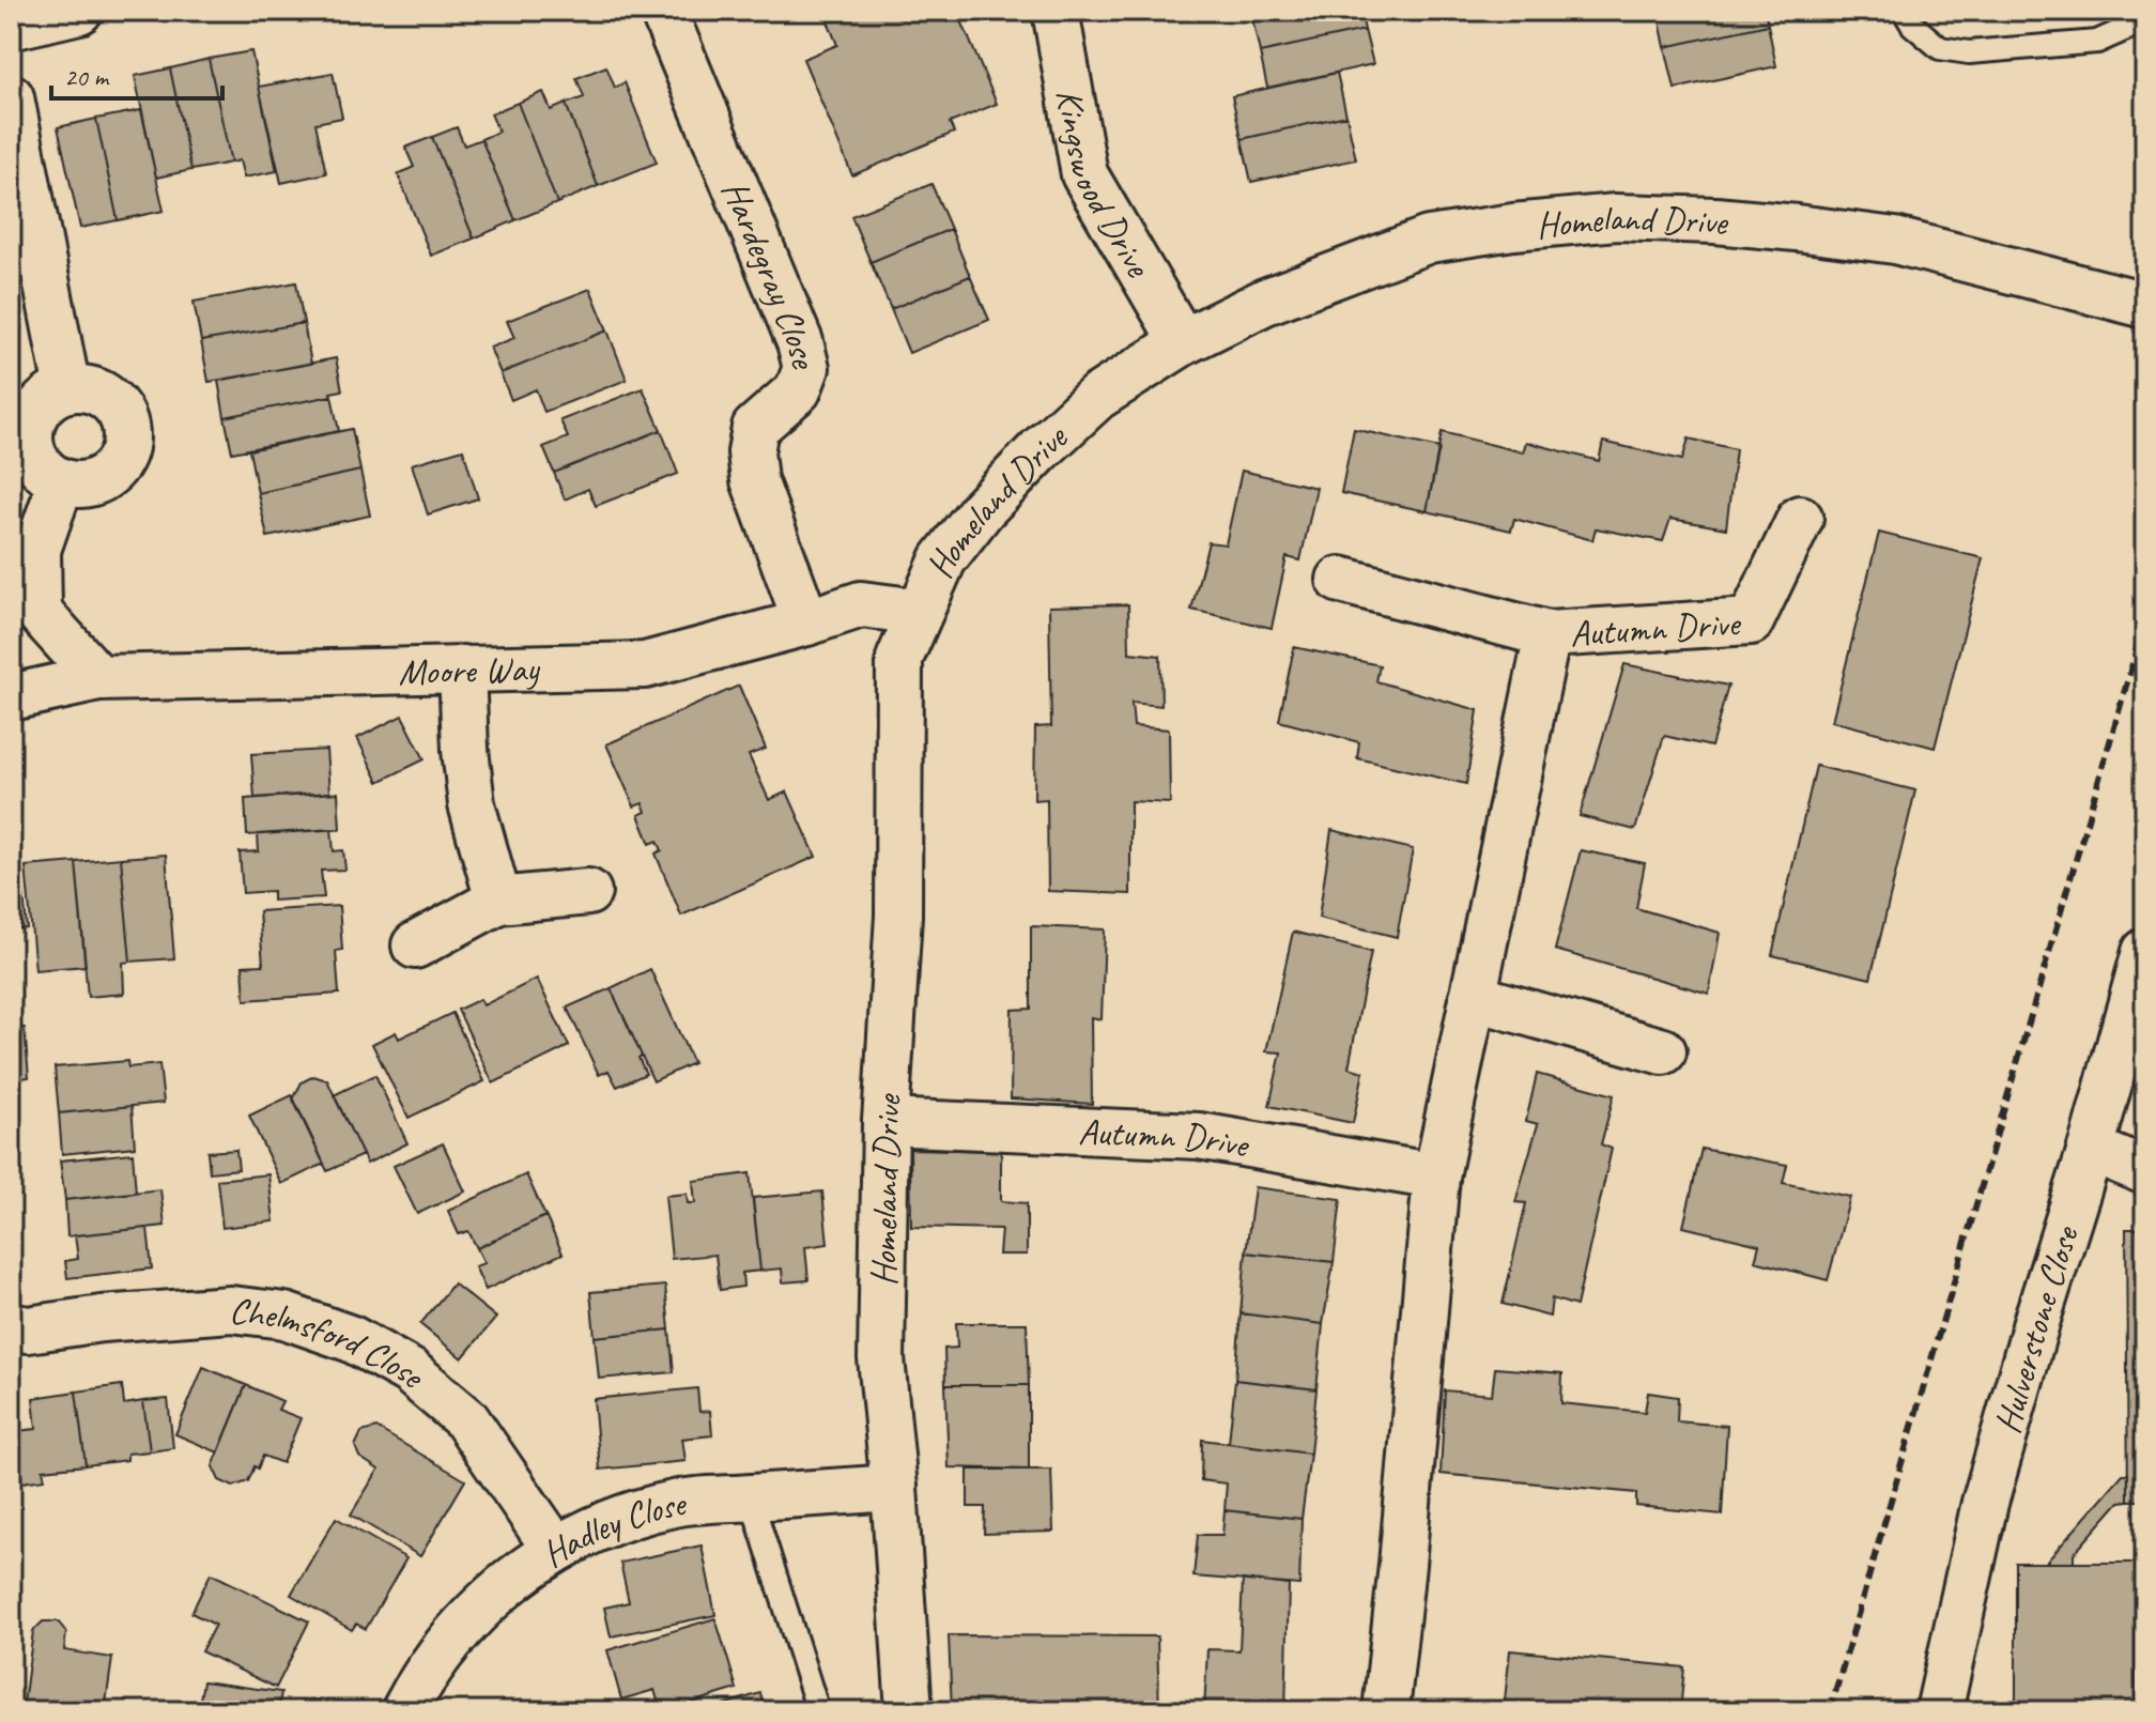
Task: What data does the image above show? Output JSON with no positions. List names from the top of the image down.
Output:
{
  "streets": {
    "street": [
      "Kingswood Drive",
      "Homeland Drive",
      "Hardegray Close",
      "Autumn Drive",
      "Moore Way",
      "Hulverstone Close",
      "Chelmsford Close",
      "Hadley Close"
    ]
  },
  "crossings": [
    ["Kingswood Drive", "Homeland Drive"],
    ["Homeland Drive", "Autumn Drive"],
    ["Homeland Drive", "Moore Way"],
    ["Homeland Drive", "Hadley Close"],
    ["Hardegray Close", "Moore Way"],
    ["Chelmsford Close", "Hadley Close"]
  ],
  "scale_bar": "20 m"
}
